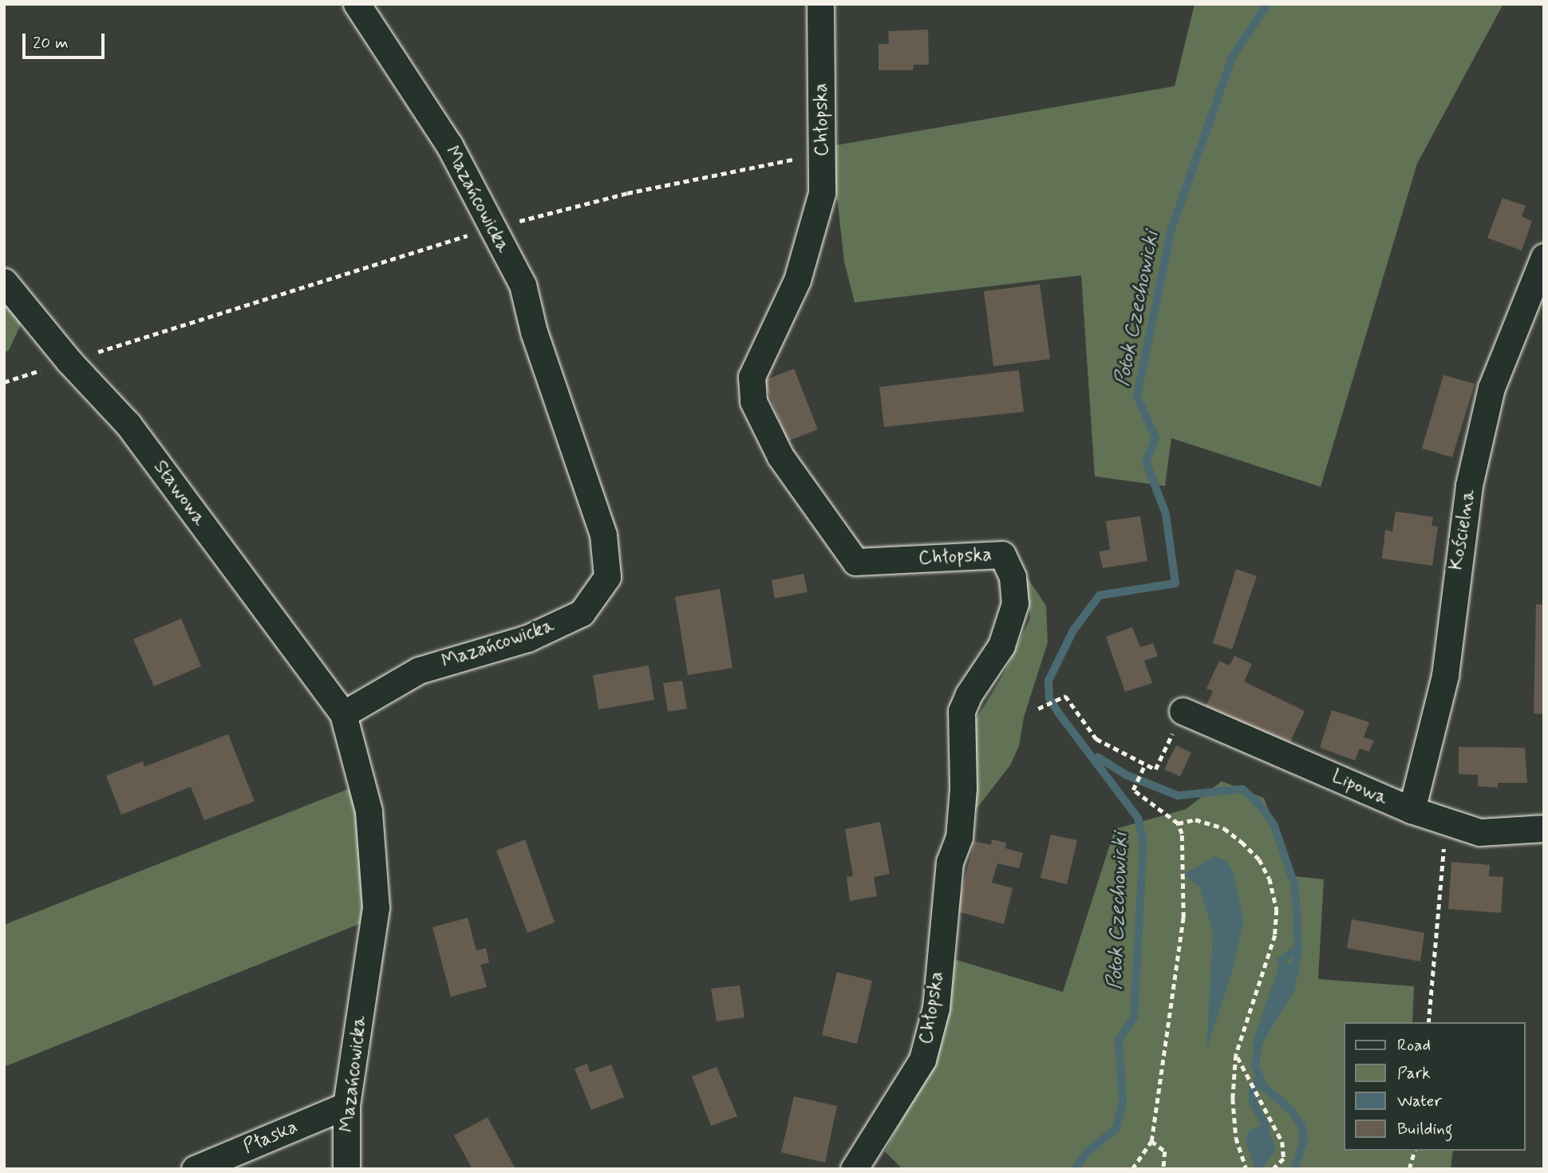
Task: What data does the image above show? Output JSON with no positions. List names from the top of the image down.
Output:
{
  "streets": {
    "street": [
      "Chłopska",
      "Mazańcowicka",
      "Stawowa",
      "Kościelna",
      "Lipowa",
      "Płaska"
    ]
  },
  "crossings": [
    ["Mazańcowicka", "Stawowa"],
    ["Mazańcowicka", "Płaska"],
    ["Kościelna", "Lipowa"]
  ],
  "water": ["Potok Czechowicki"],
  "legend": [
    "Road",
    "Park",
    "Water",
    "Building"
  ],
  "scale_bar": "20 m"
}
